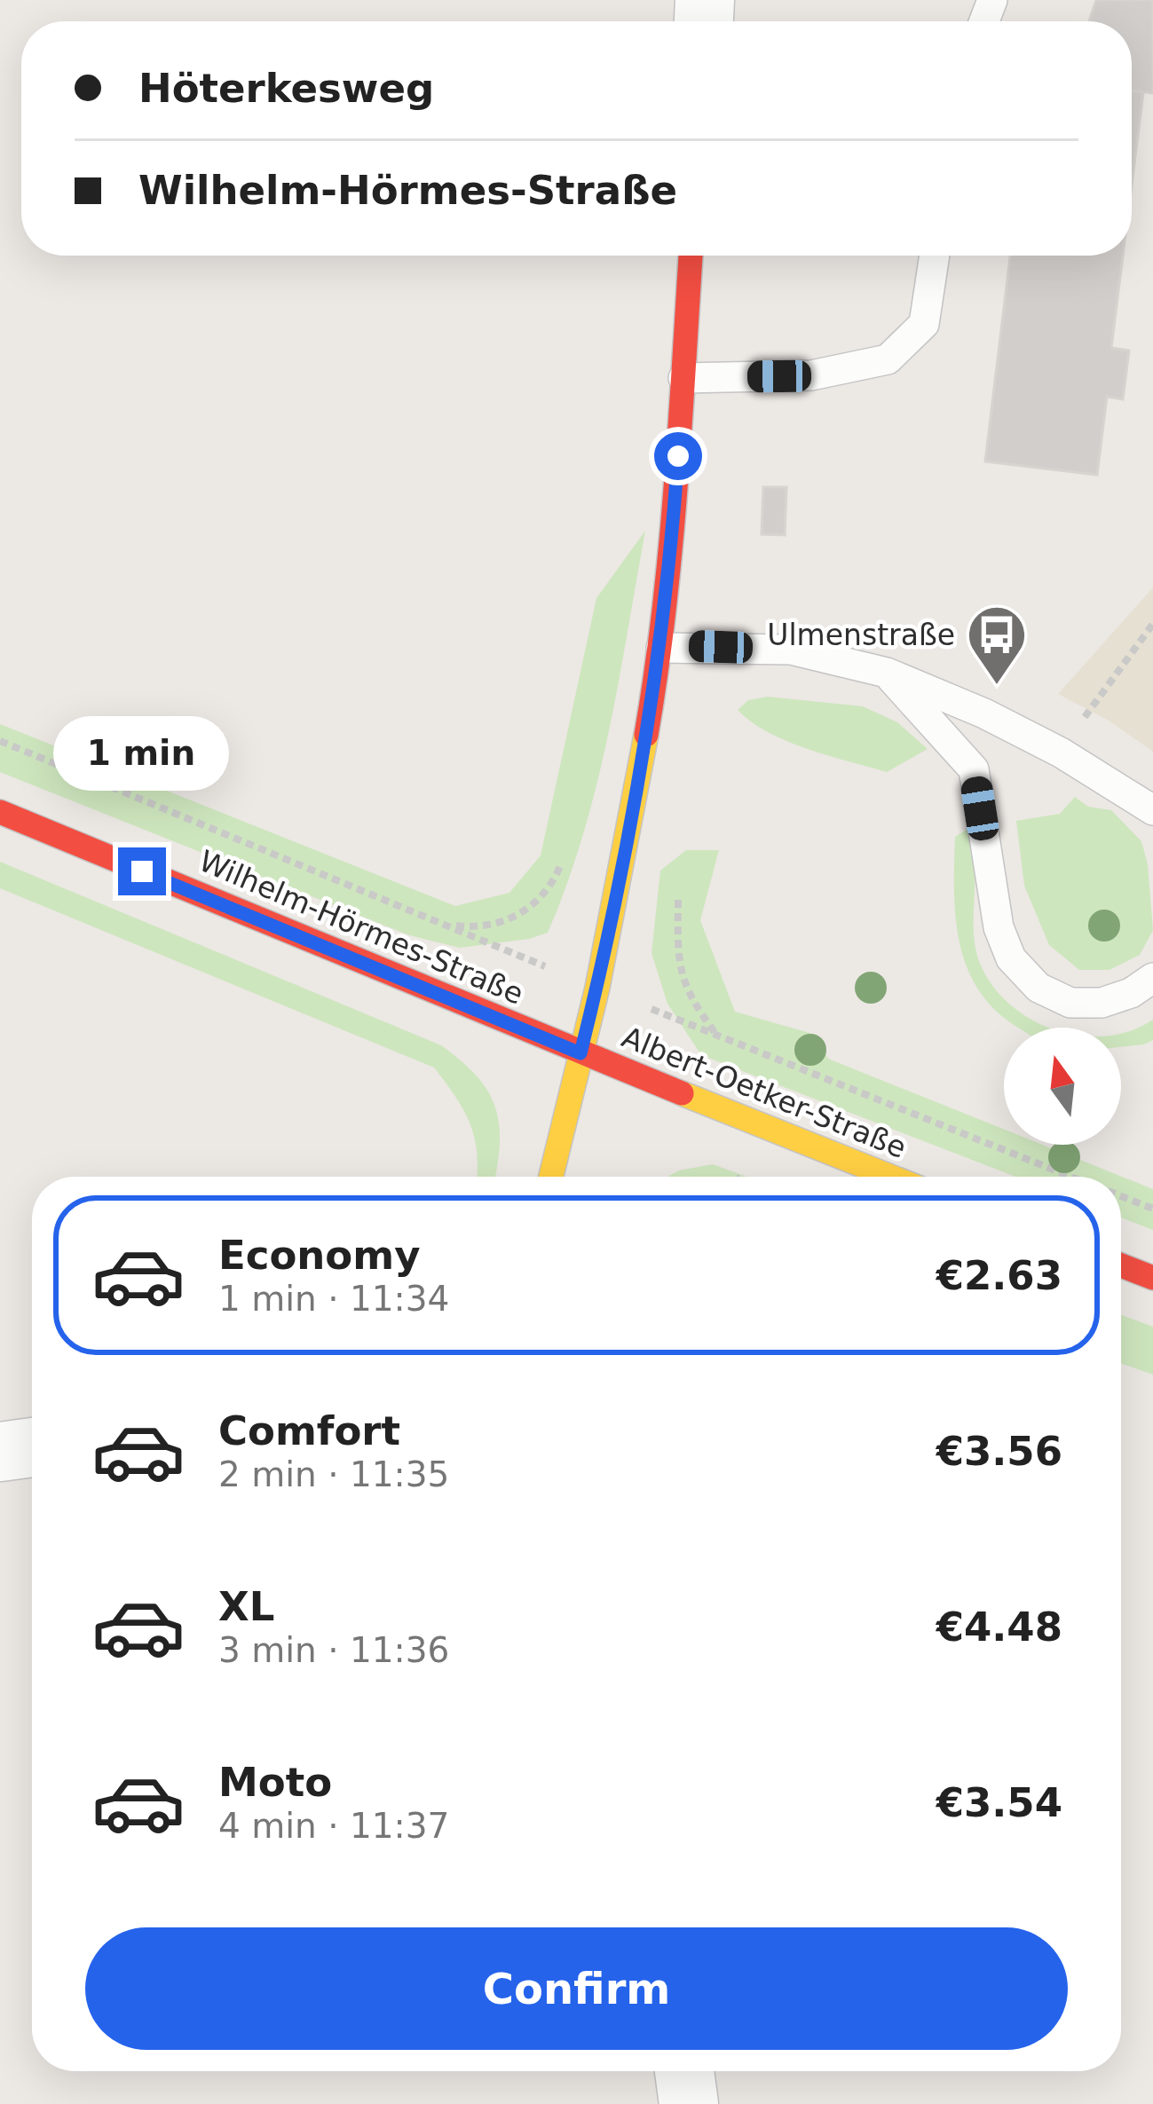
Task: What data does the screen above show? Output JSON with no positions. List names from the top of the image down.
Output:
{
  "streets": {
    "street": ["Wilhelm-Hörmes-Straße", "Albert-Oetker-Straße"]
  },
  "crossings": [
    ["Wilhelm-Hörmes-Straße", "Albert-Oetker-Straße"]
  ],
  "places": {
    "bus stop": ["Ulmenstraße"]
  },
  "north": "top",
  "page": {
    "banner": ["Höterkesweg", "Wilhelm-Hörmes-Straße"],
    "bubble": "1 min",
    "list": [
      {
        "name": "Economy",
        "note": "1 min · 11:34",
        "value": "€2.63"
      },
      {
        "name": "Comfort",
        "note": "2 min · 11:35",
        "value": "€3.56"
      },
      {
        "name": "XL",
        "note": "3 min · 11:36",
        "value": "€4.48"
      },
      {
        "name": "Moto",
        "note": "4 min · 11:37",
        "value": "€3.54"
      }
    ],
    "buttons": "Confirm"
  }
}
